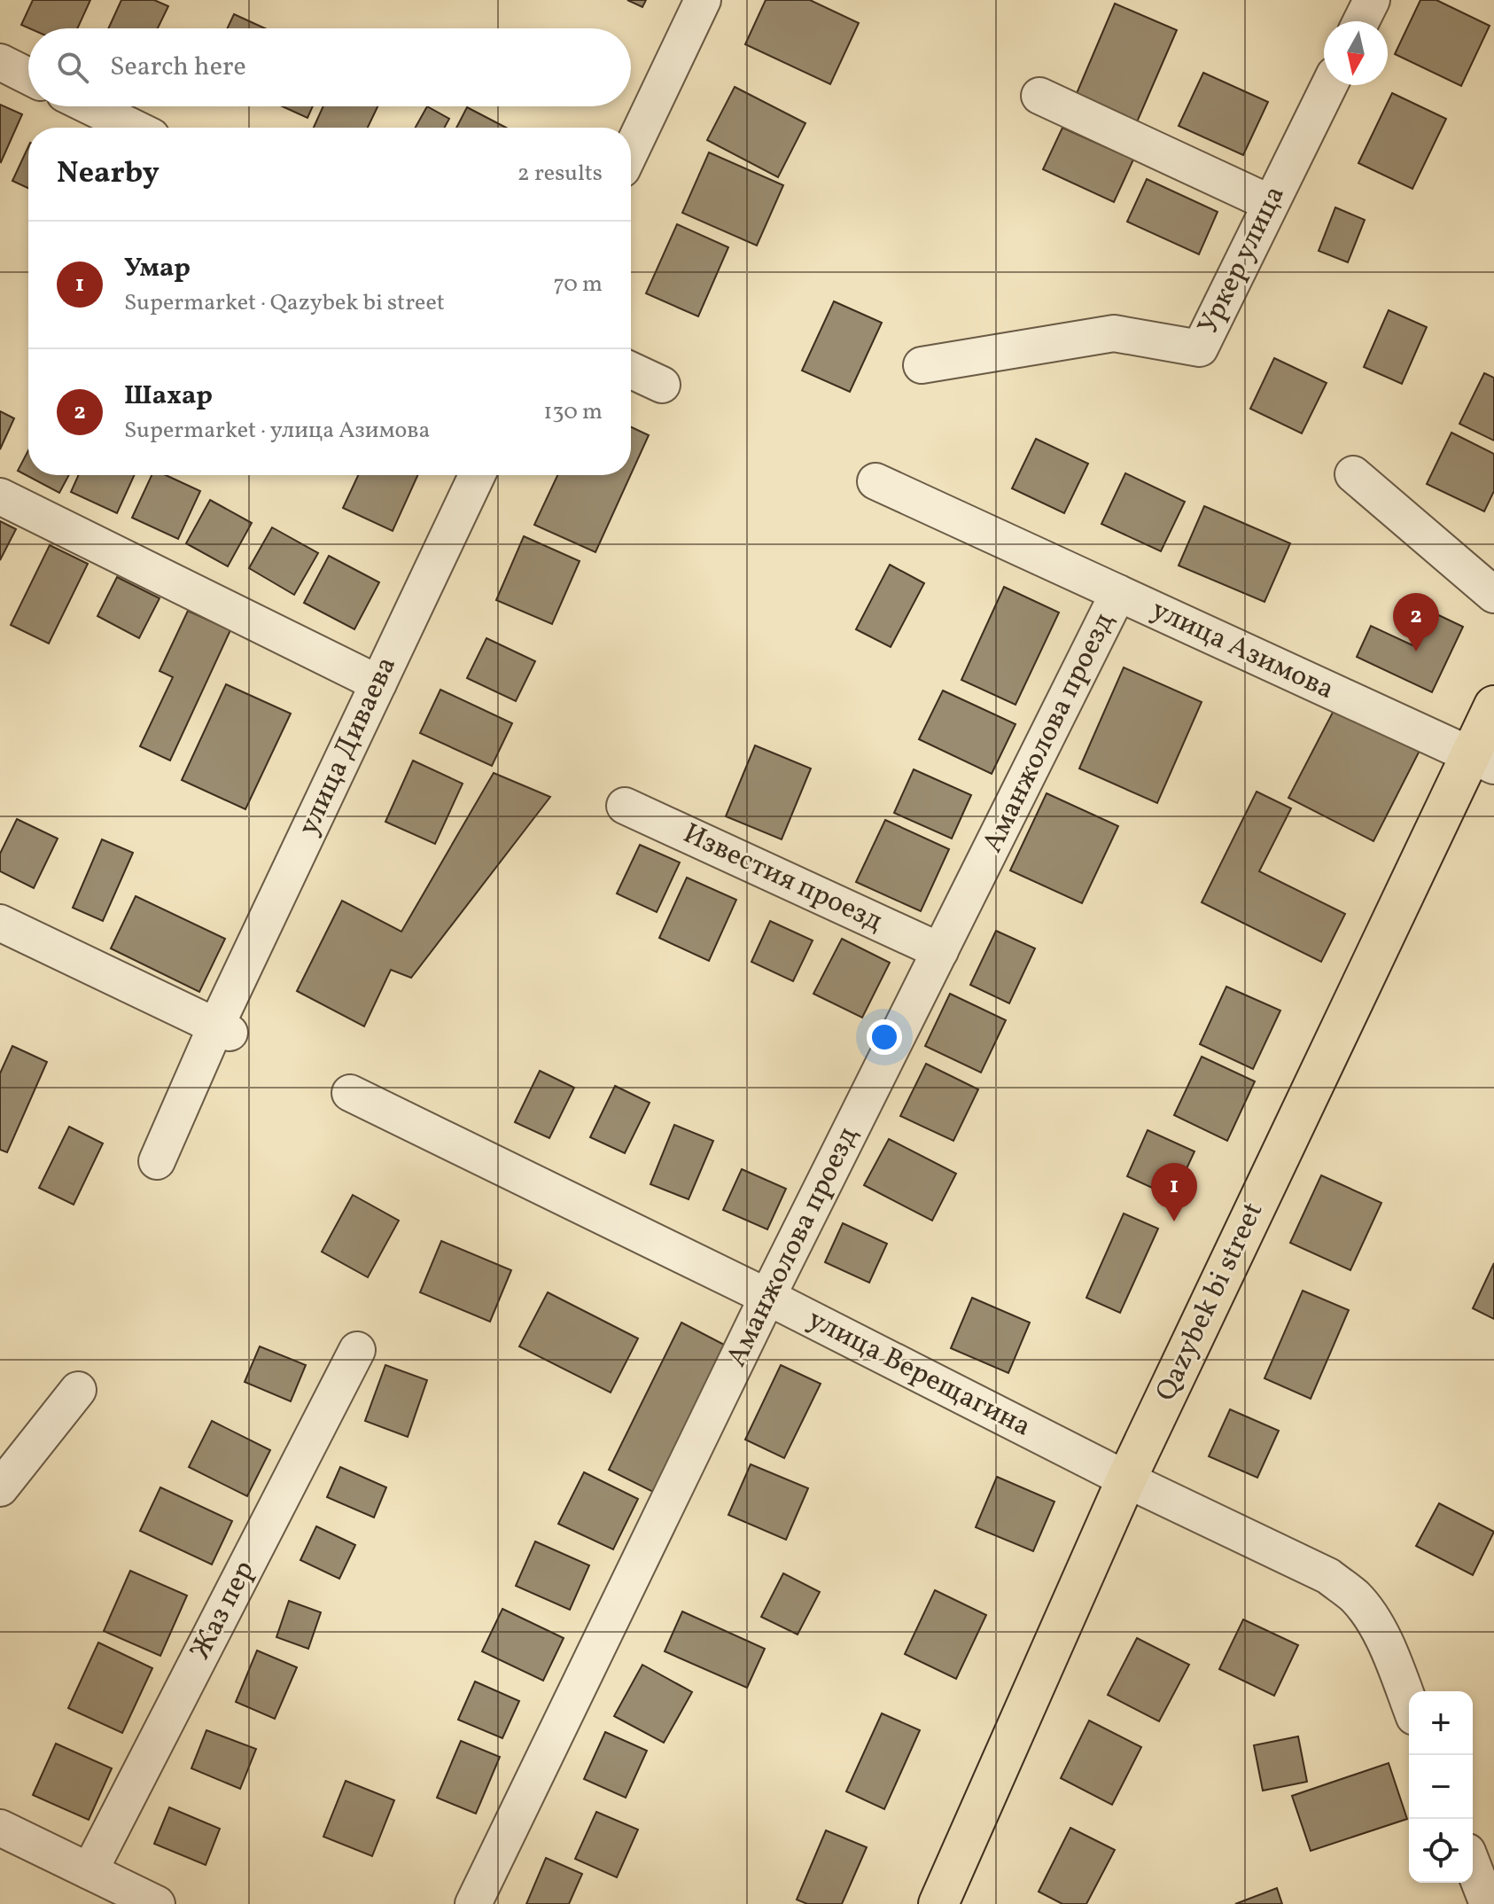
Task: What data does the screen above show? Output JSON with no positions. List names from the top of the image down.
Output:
{
  "streets": {
    "main road": ["Qazybek bi street"],
    "street": [
      "Уркер улица",
      "улица Азимова",
      "Аманжолова проезд",
      "улица Диваева",
      "Известия проезд",
      "улица Верещагина",
      "Жаз пер"
    ]
  },
  "crossings": [
    ["улица Азимова", "Аманжолова проезд"],
    ["улица Азимова", "Qazybek bi street"],
    ["Аманжолова проезд", "Известия проезд"],
    ["Аманжолова проезд", "улица Верещагина"],
    ["Qazybek bi street", "улица Верещагина"]
  ],
  "north": "bottom",
  "page": {
    "search": "Search here",
    "heading": ["Nearby", "2 results"],
    "list": [
      {
        "mark": "1",
        "name": "Умар",
        "note": "Supermarket · Qazybek bi street",
        "value": "70 m"
      },
      {
        "mark": "2",
        "name": "Шахар",
        "note": "Supermarket · улица Азимова",
        "value": "130 m"
      }
    ],
    "pins": ["2", "1"],
    "map_buttons": ["+", "−"]
  }
}
